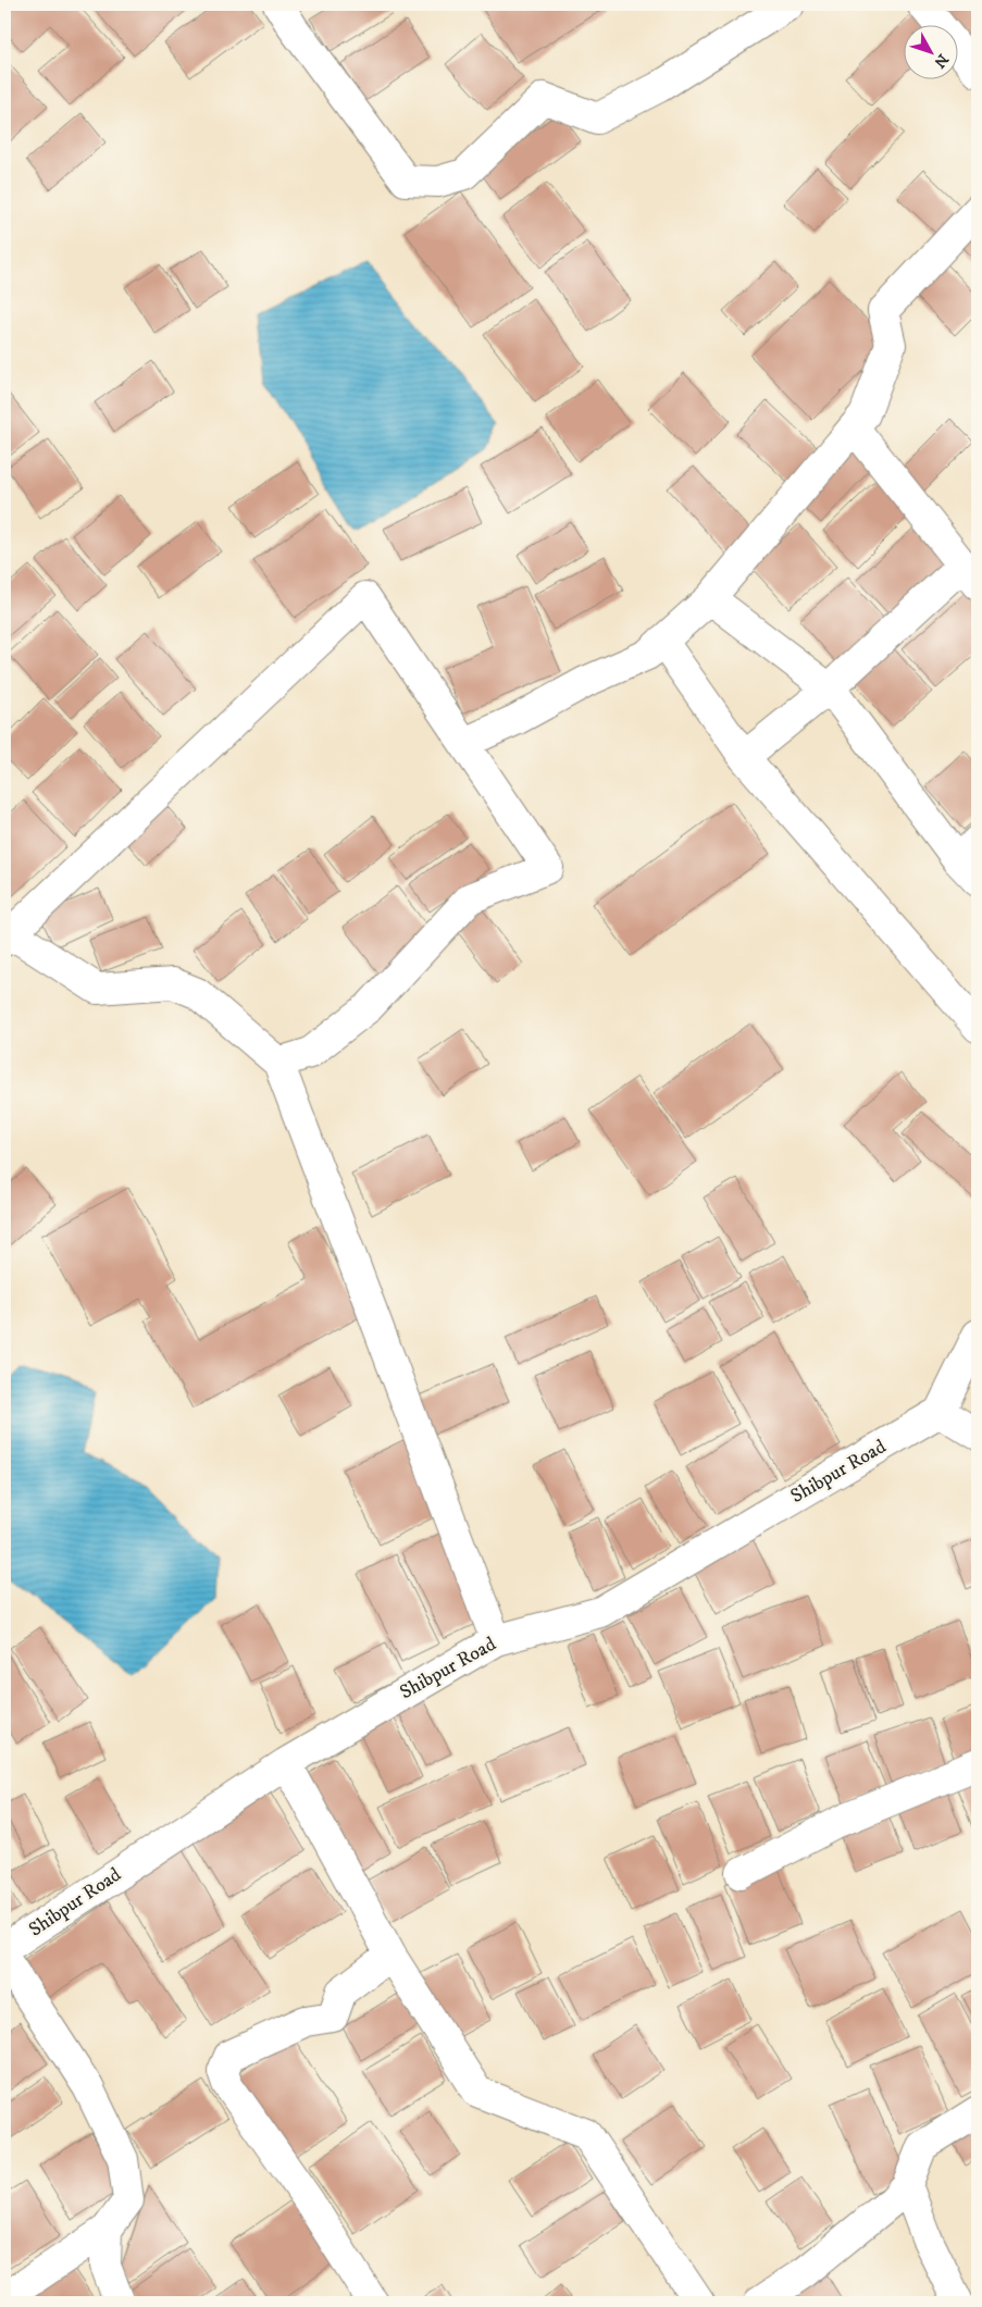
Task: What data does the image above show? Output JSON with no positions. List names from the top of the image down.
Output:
{
  "streets": {
    "street": ["Shibpur Road"]
  },
  "north": "bottom right"
}
